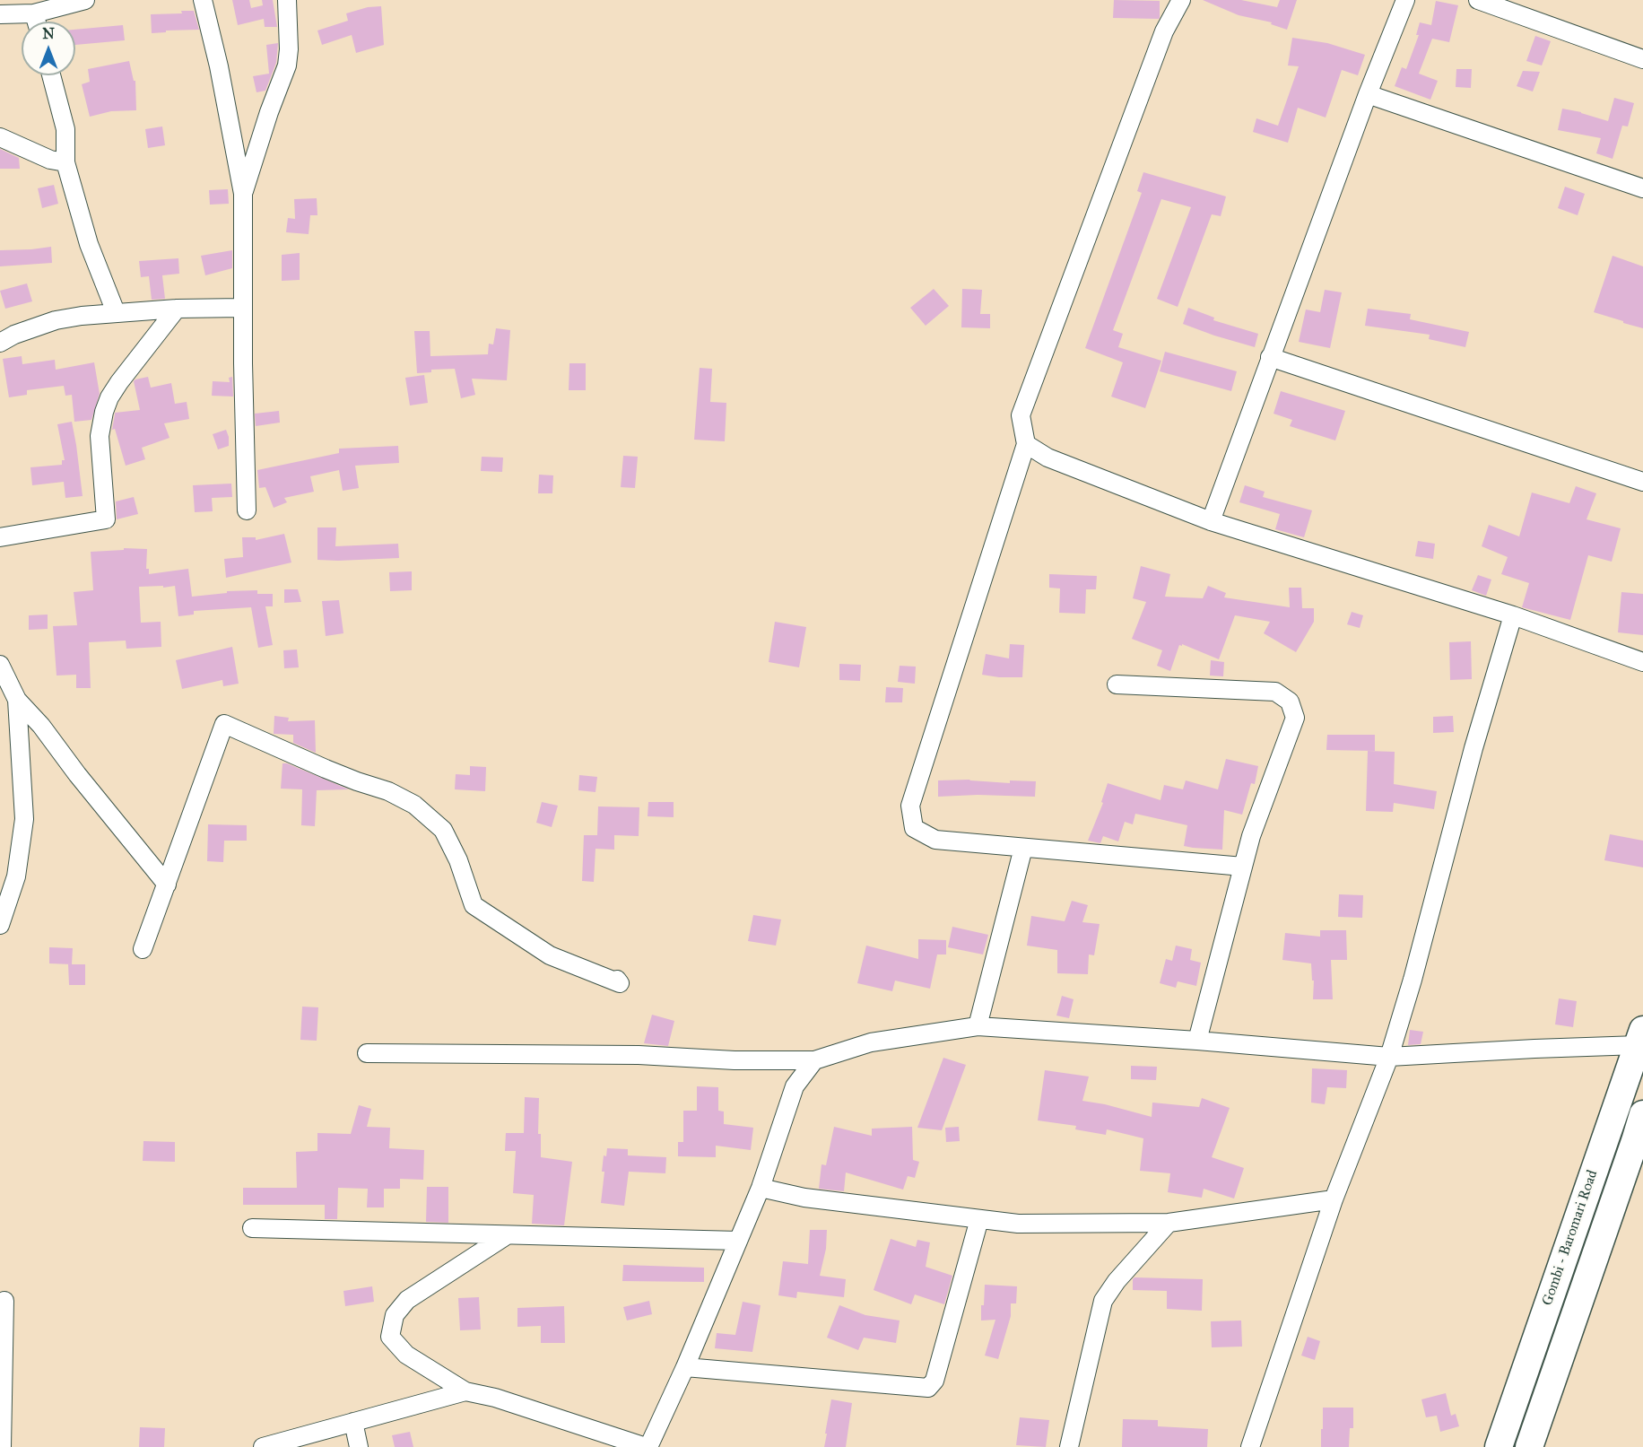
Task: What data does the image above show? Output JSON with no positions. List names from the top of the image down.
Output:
{
  "streets": {
    "main road": ["Gombi - Baromari Road"]
  },
  "north": "top"
}
